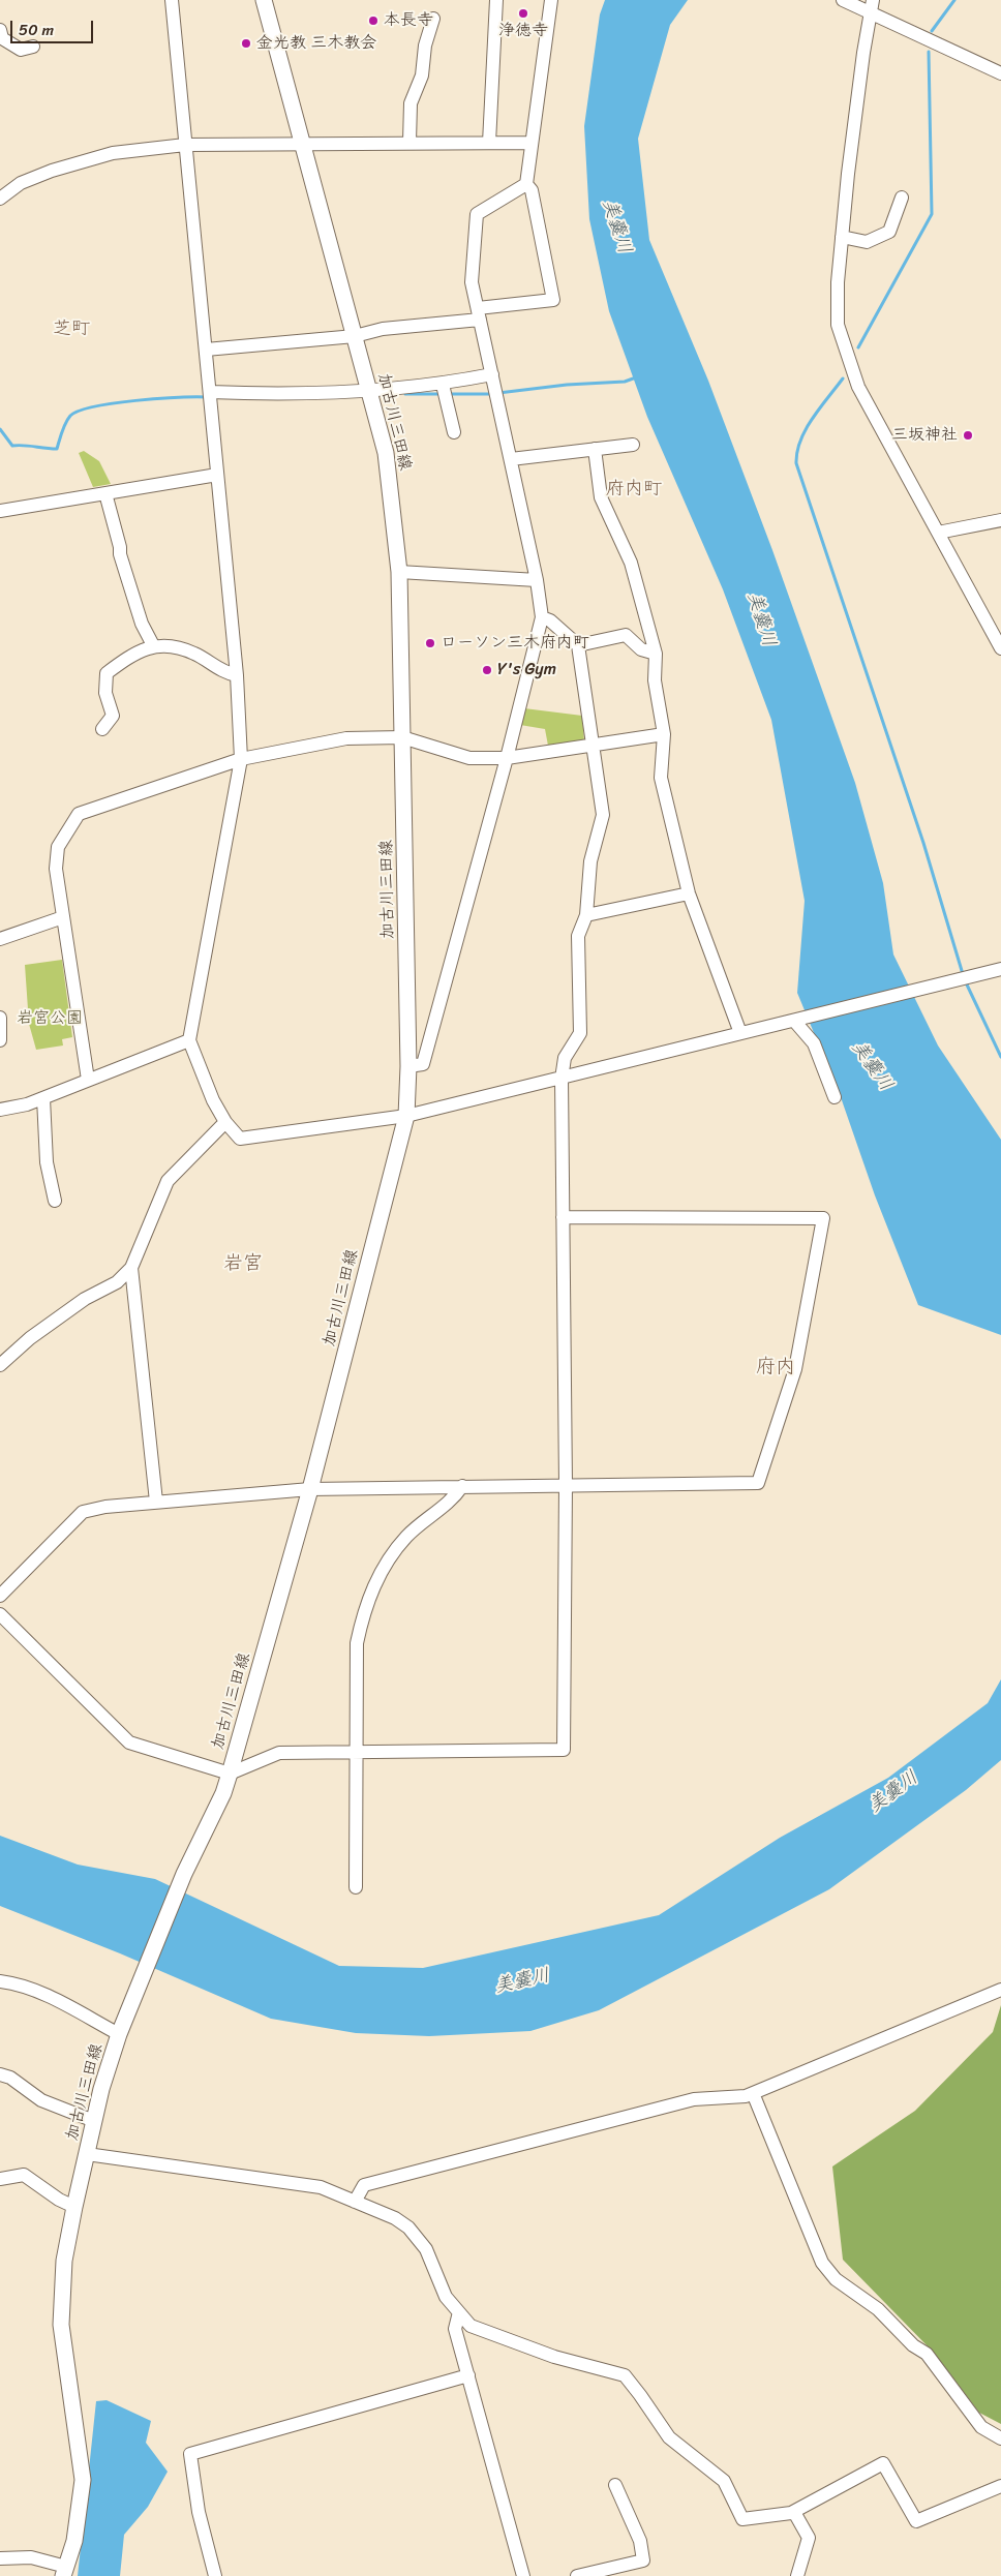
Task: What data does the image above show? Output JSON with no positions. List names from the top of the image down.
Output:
{
  "streets": {
    "main road": ["加古川三田線"]
  },
  "districts": [
    "芝町",
    "府内町",
    "岩宮",
    "府内"
  ],
  "water": ["美嚢川"],
  "parks": ["岩宮公園"],
  "places": [
    "浄徳寺",
    "本長寺",
    "金光教 三木教会",
    "三坂神社",
    "ローソン三木府内町",
    "Y's Gym"
  ],
  "scale_bar": "50 m"
}
